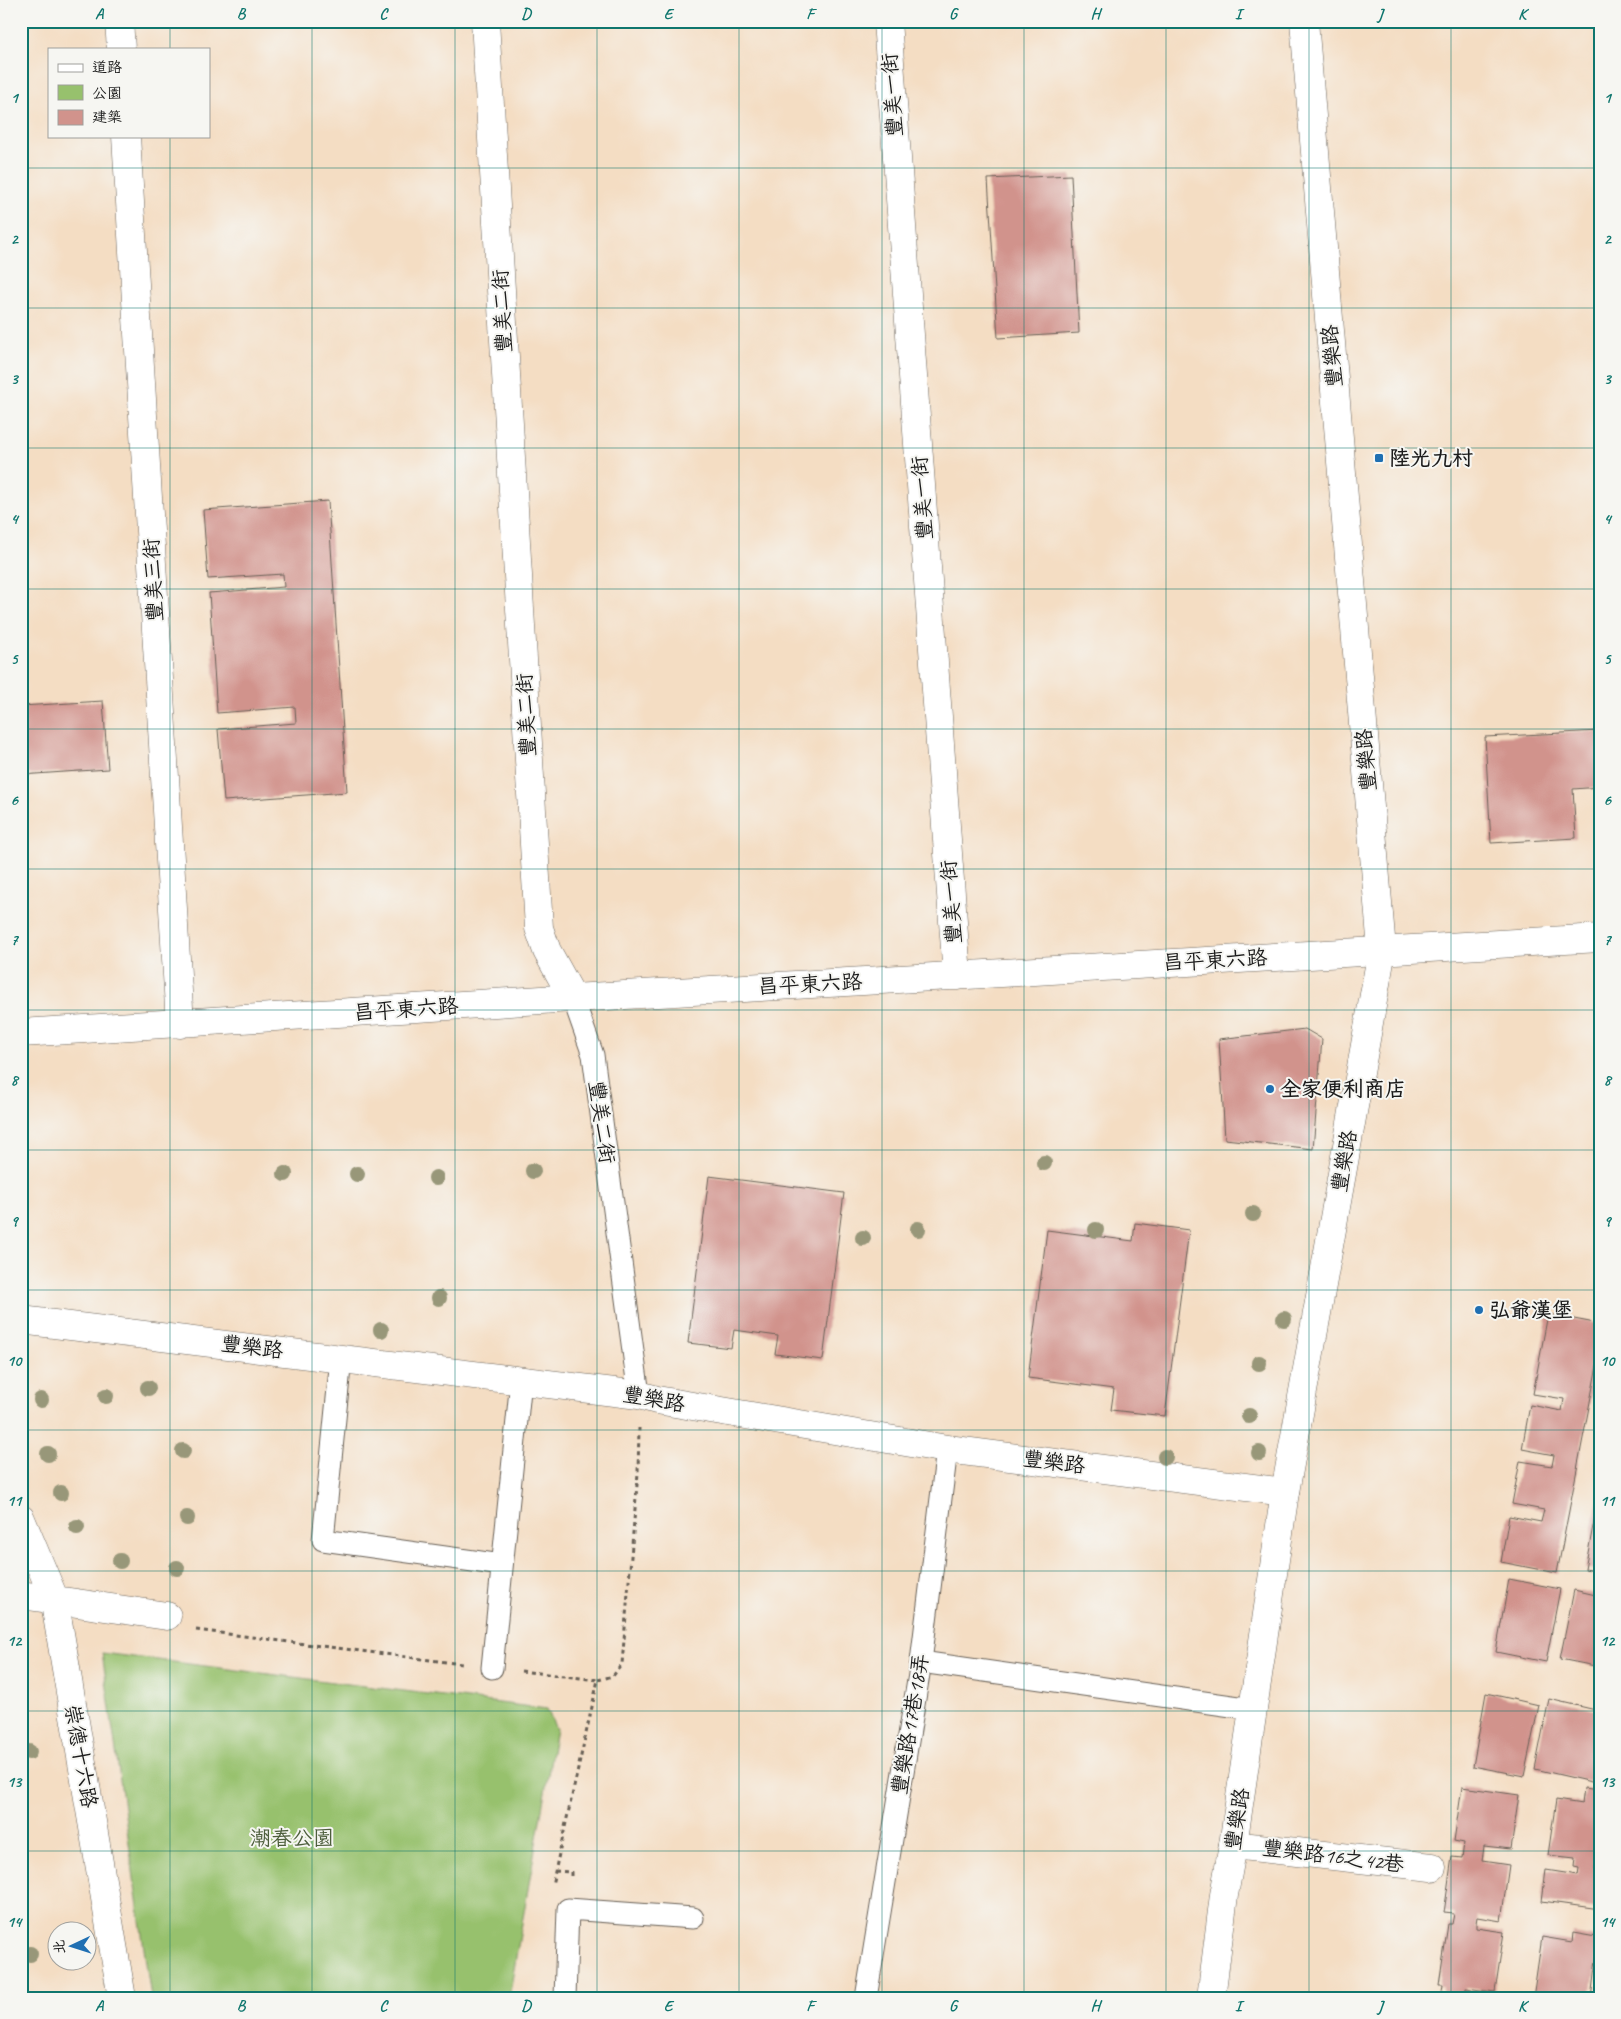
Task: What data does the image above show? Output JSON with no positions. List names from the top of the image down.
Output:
{
  "streets": {
    "street": [
      "豐美一街",
      "豐美二街",
      "豐樂路",
      "豐美三街",
      "昌平東六路",
      "崇德十六路",
      "豐樂路16之42巷"
    ],
    "lane": ["豐樂路17巷18弄"]
  },
  "crossings": [
    ["豐美一街", "昌平東六路"],
    ["豐美二街", "豐樂路"],
    ["豐美二街", "昌平東六路"],
    ["豐樂路", "昌平東六路"],
    ["豐樂路", "豐樂路17巷18弄"],
    ["豐樂路", "豐樂路16之42巷"],
    ["豐美三街", "昌平東六路"]
  ],
  "parks": ["潮春公園"],
  "places": {
    "transit": ["陸光九村"],
    "other": ["全家便利商店", "弘爺漢堡"]
  },
  "legend": ["道路", "公園", "建築"],
  "north": "left",
  "grid": {
    "columns": [
      "A",
      "B",
      "C",
      "D",
      "E",
      "F",
      "G",
      "H",
      "I",
      "J",
      "K"
    ],
    "rows": [
      "1",
      "2",
      "3",
      "4",
      "5",
      "6",
      "7",
      "8",
      "9",
      "10",
      "11",
      "12",
      "13",
      "14"
    ]
  }
}
